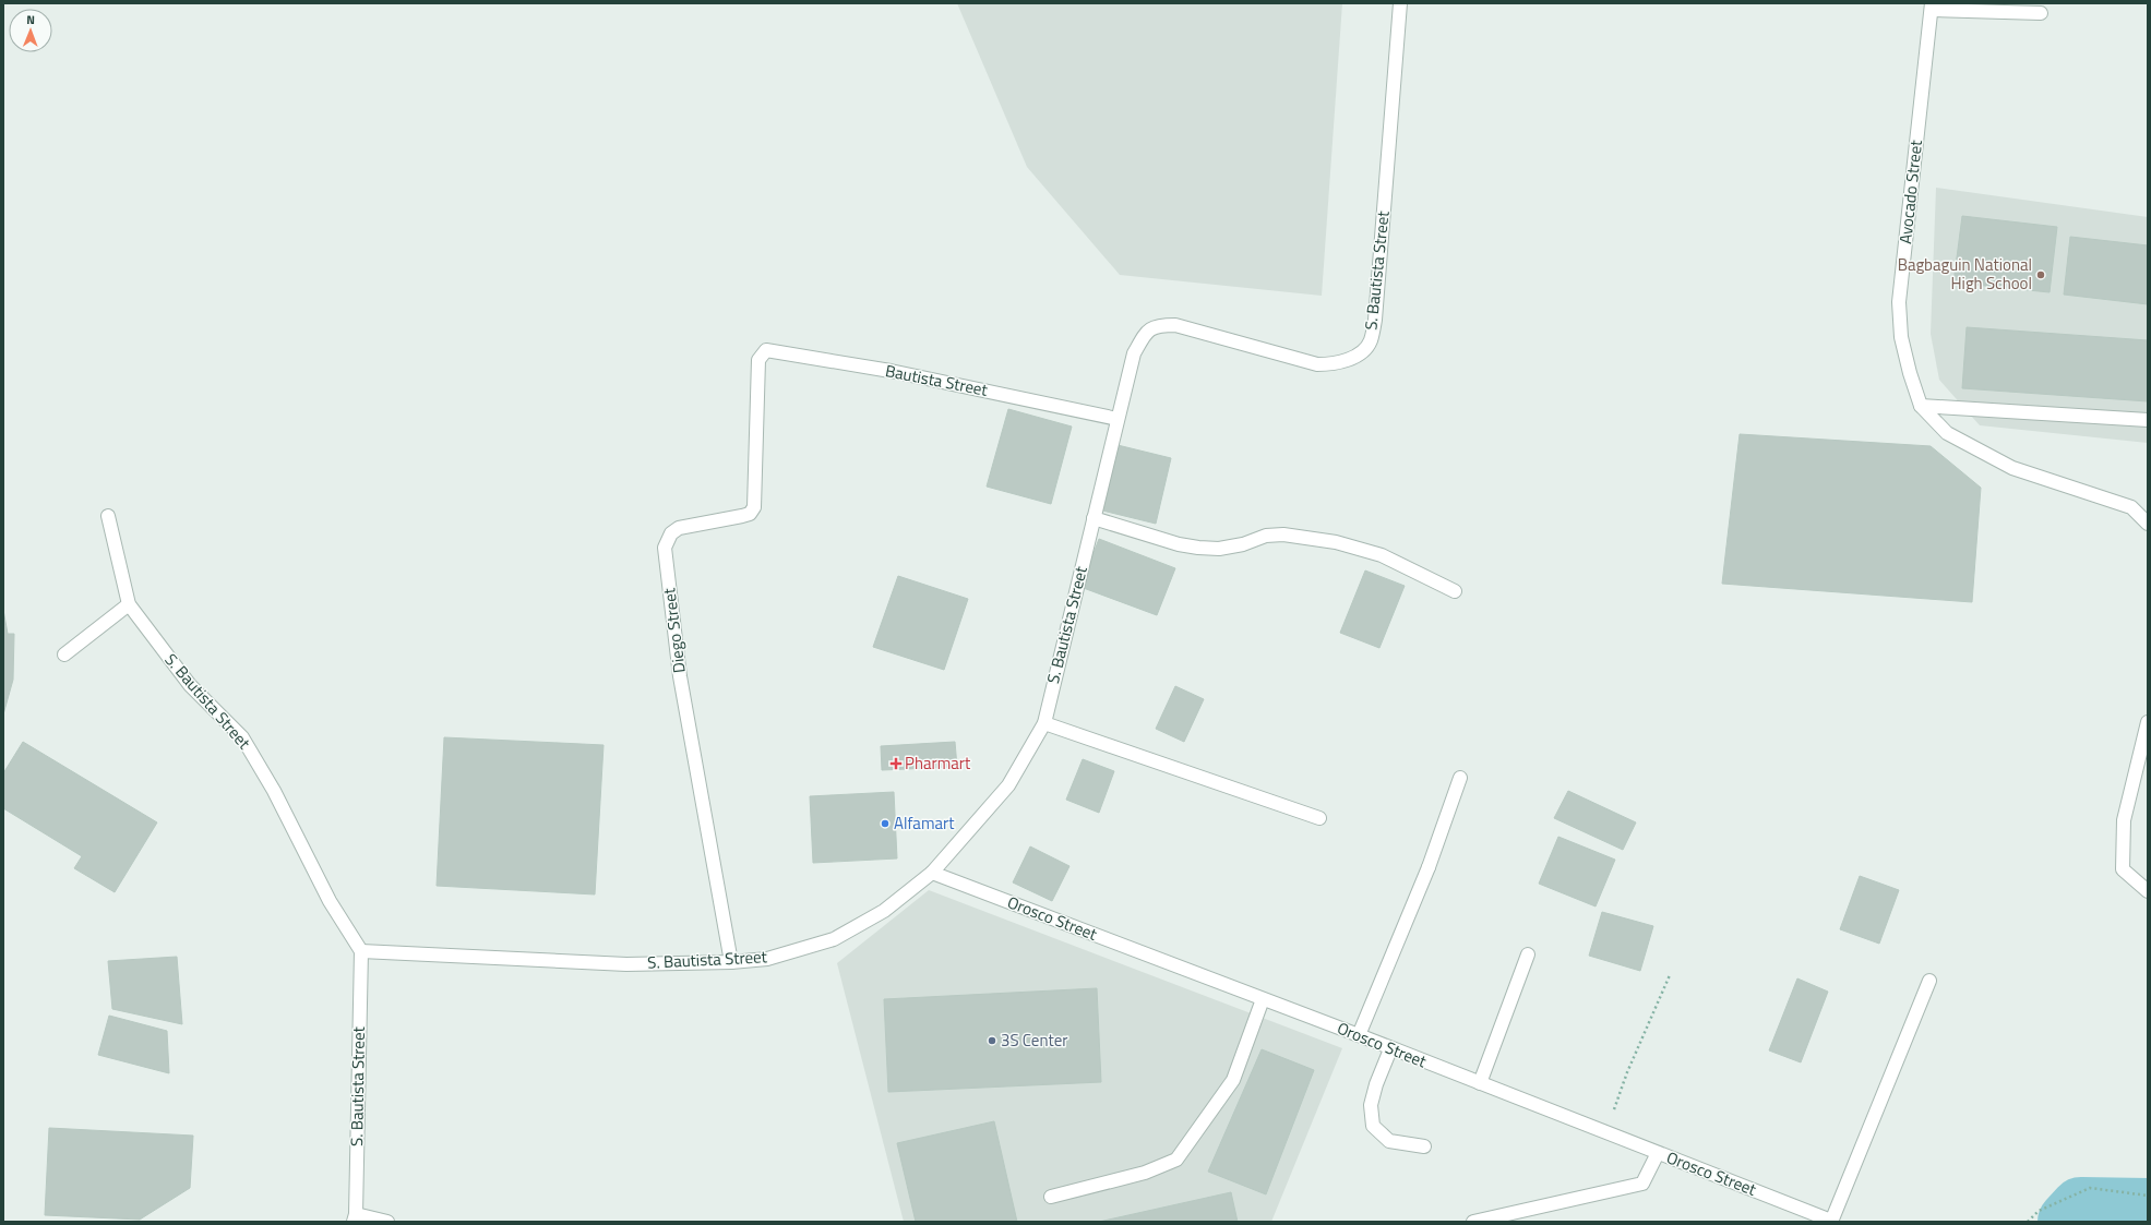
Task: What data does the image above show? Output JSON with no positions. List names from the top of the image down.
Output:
{
  "streets": {
    "street": [
      "Avocado Street",
      "S. Bautista Street",
      "Bautista Street",
      "Diego Street",
      "Orosco Street"
    ]
  },
  "crossings": [
    ["S. Bautista Street", "Bautista Street"],
    ["S. Bautista Street", "Diego Street"],
    ["S. Bautista Street", "Orosco Street"],
    ["Bautista Street", "Diego Street"]
  ],
  "places": {
    "other": ["Bagbaguin National High School", "Alfamart", "3S Center"],
    "health": ["Pharmart"]
  },
  "north": "top"
}
